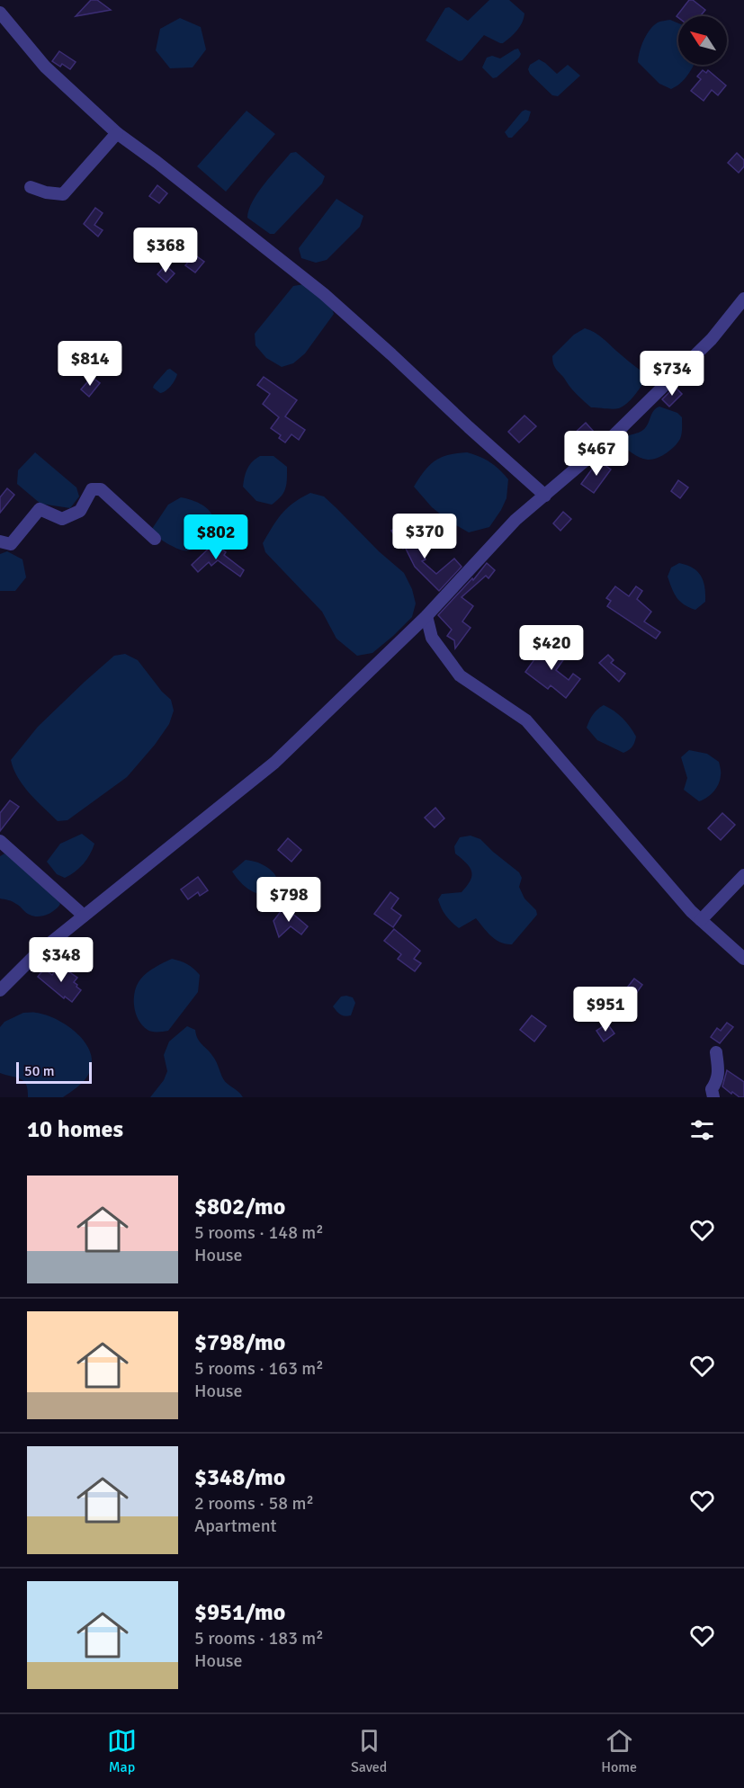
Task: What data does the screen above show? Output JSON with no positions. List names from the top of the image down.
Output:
{
  "scale_bar": "50 m",
  "north": "top left",
  "page": {
    "price": [
      "$368",
      "$814",
      "$734",
      "$467",
      "$370",
      "$802",
      "$420",
      "$798",
      "$348",
      "$951"
    ],
    "scale": "50 m",
    "heading": "10 homes",
    "list": [
      {
        "name": "$802/mo",
        "note": "5 rooms · 148 m² · House"
      },
      {
        "name": "$798/mo",
        "note": "5 rooms · 163 m² · House"
      },
      {
        "name": "$348/mo",
        "note": "2 rooms · 58 m² · Apartment"
      },
      {
        "name": "$951/mo",
        "note": "5 rooms · 183 m² · House"
      }
    ],
    "tabs": ["Map", "Saved", "Home"]
  }
}
